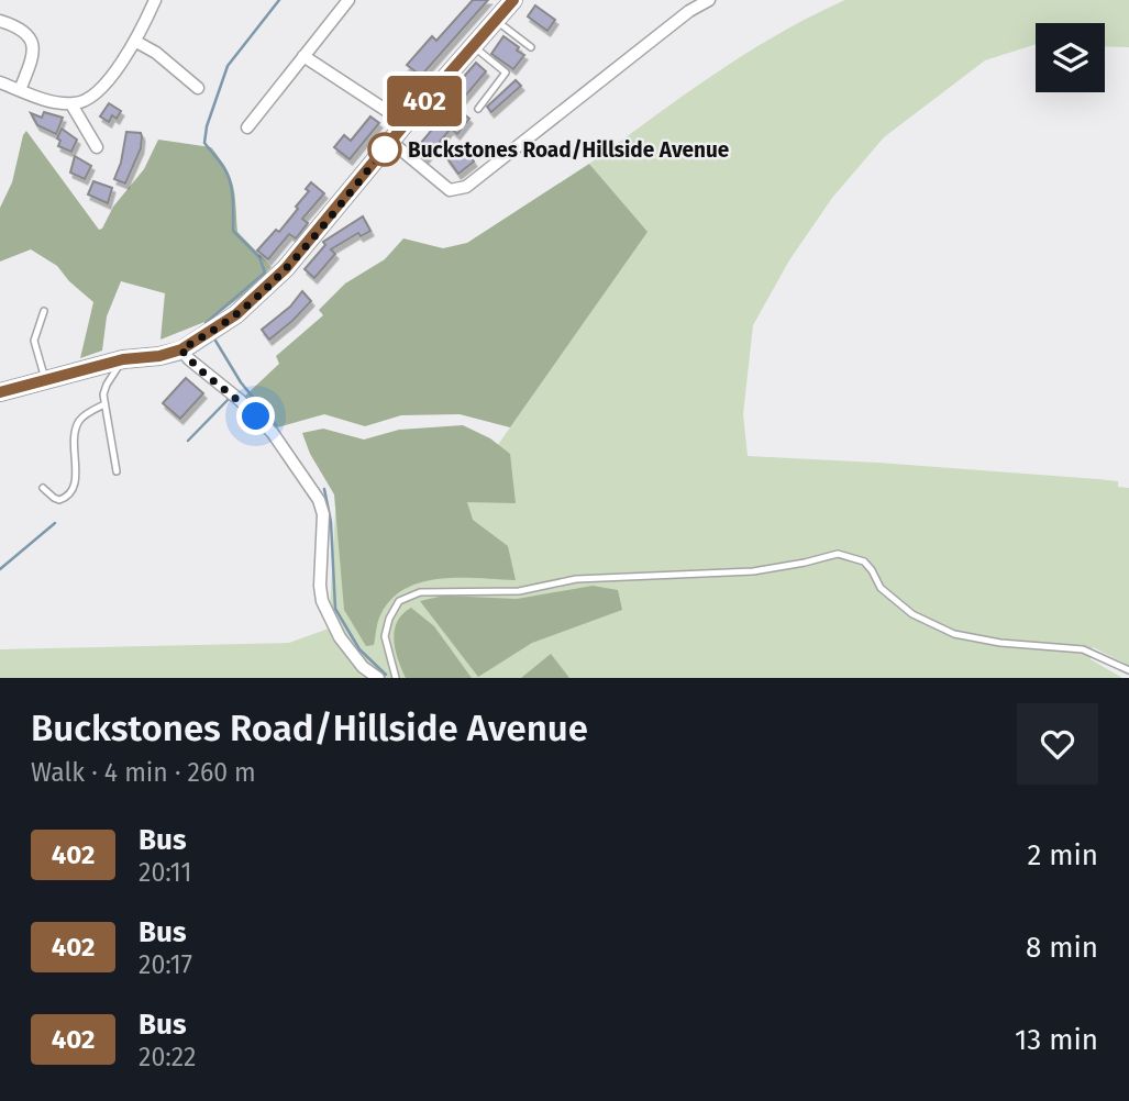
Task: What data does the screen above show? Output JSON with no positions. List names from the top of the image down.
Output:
{
  "places": ["Buckstones Road/Hillside Avenue"],
  "lines": ["bus line 402"],
  "page": {
    "on_map": "402",
    "heading": ["Buckstones Road/Hillside Avenue", "Walk · 4 min · 260 m"],
    "list": [
      {
        "mark": "402",
        "name": "Bus",
        "note": "20:11",
        "value": "2 min"
      },
      {
        "mark": "402",
        "name": "Bus",
        "note": "20:17",
        "value": "8 min"
      },
      {
        "mark": "402",
        "name": "Bus",
        "note": "20:22",
        "value": "13 min"
      }
    ]
  }
}
